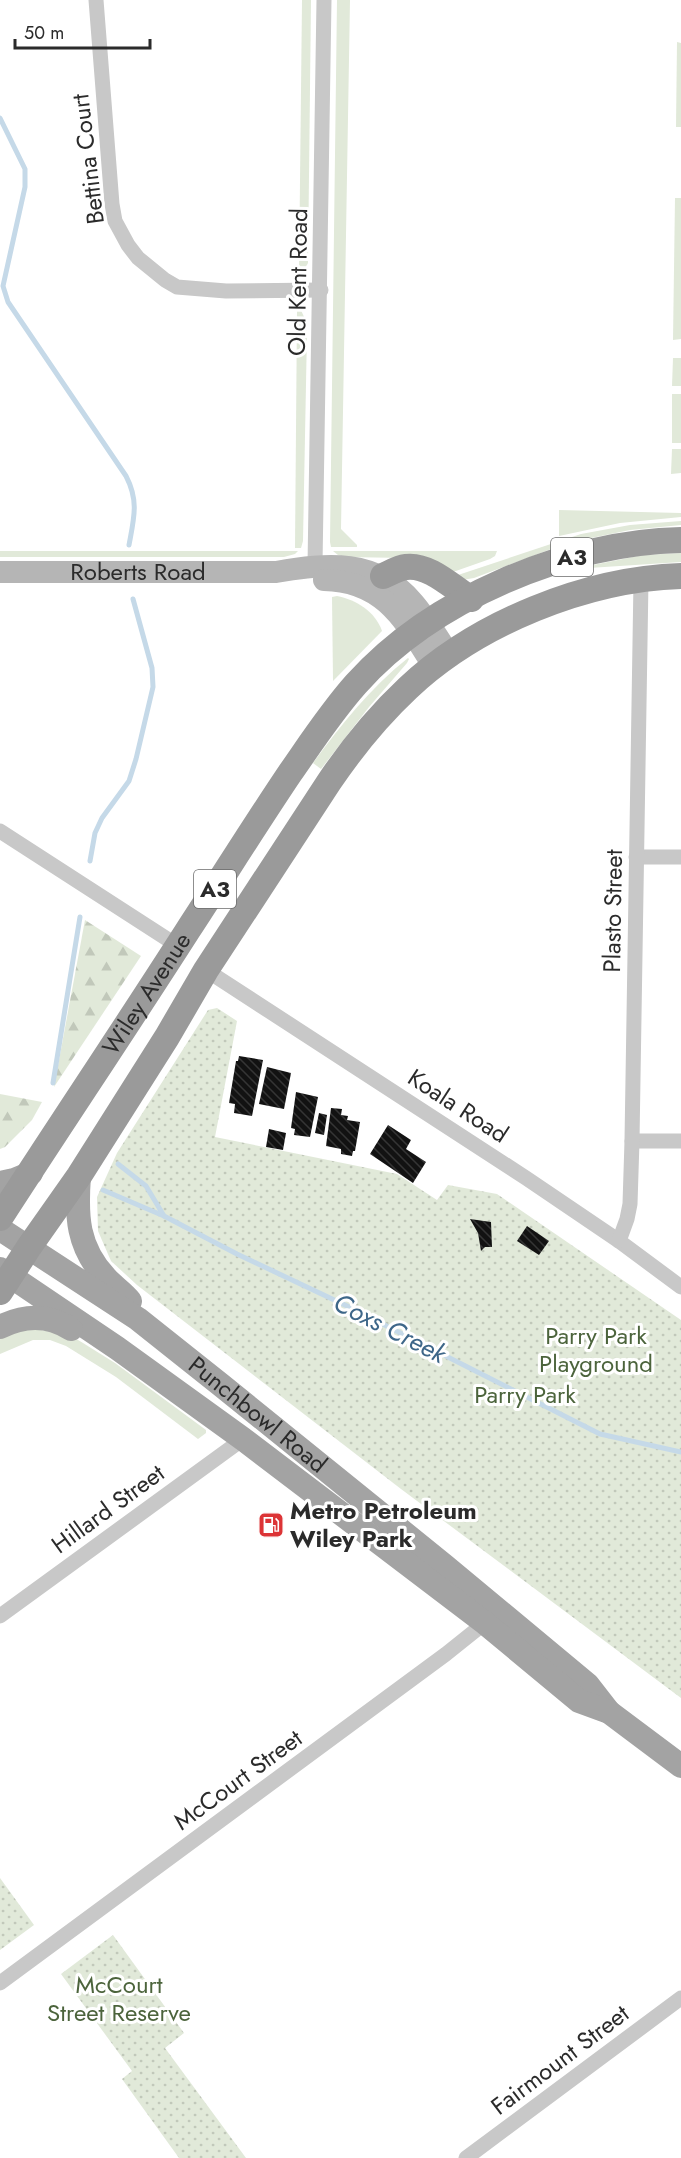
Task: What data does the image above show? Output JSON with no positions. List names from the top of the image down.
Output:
{
  "streets": {
    "highway": ["A3", "Wiley Avenue"],
    "main road": ["Roberts Road", "Punchbowl Road"],
    "street": [
      "Bettina Court",
      "Old Kent Road",
      "Plasto Street",
      "Koala Road",
      "Hillard Street",
      "McCourt Street",
      "Fairmount Street"
    ]
  },
  "crossings": [
    ["Bettina Court", "Old Kent Road"],
    ["Old Kent Road", "Roberts Road"],
    ["A3", "Roberts Road"],
    ["A3", "Plasto Street"],
    ["A3", "Wiley Avenue"],
    ["A3", "Punchbowl Road"],
    ["Roberts Road", "Wiley Avenue"],
    ["Plasto Street", "Koala Road"],
    ["Wiley Avenue", "Koala Road"],
    ["Wiley Avenue", "Punchbowl Road"],
    ["Punchbowl Road", "Hillard Street"],
    ["Punchbowl Road", "McCourt Street"]
  ],
  "water": ["Coxs Creek"],
  "parks": ["Parry Park Playground", "Parry Park", "McCourt Street Reserve"],
  "places": {
    "fuel station": ["Metro Petroleum Wiley Park"]
  },
  "scale_bar": "50 m"
}
